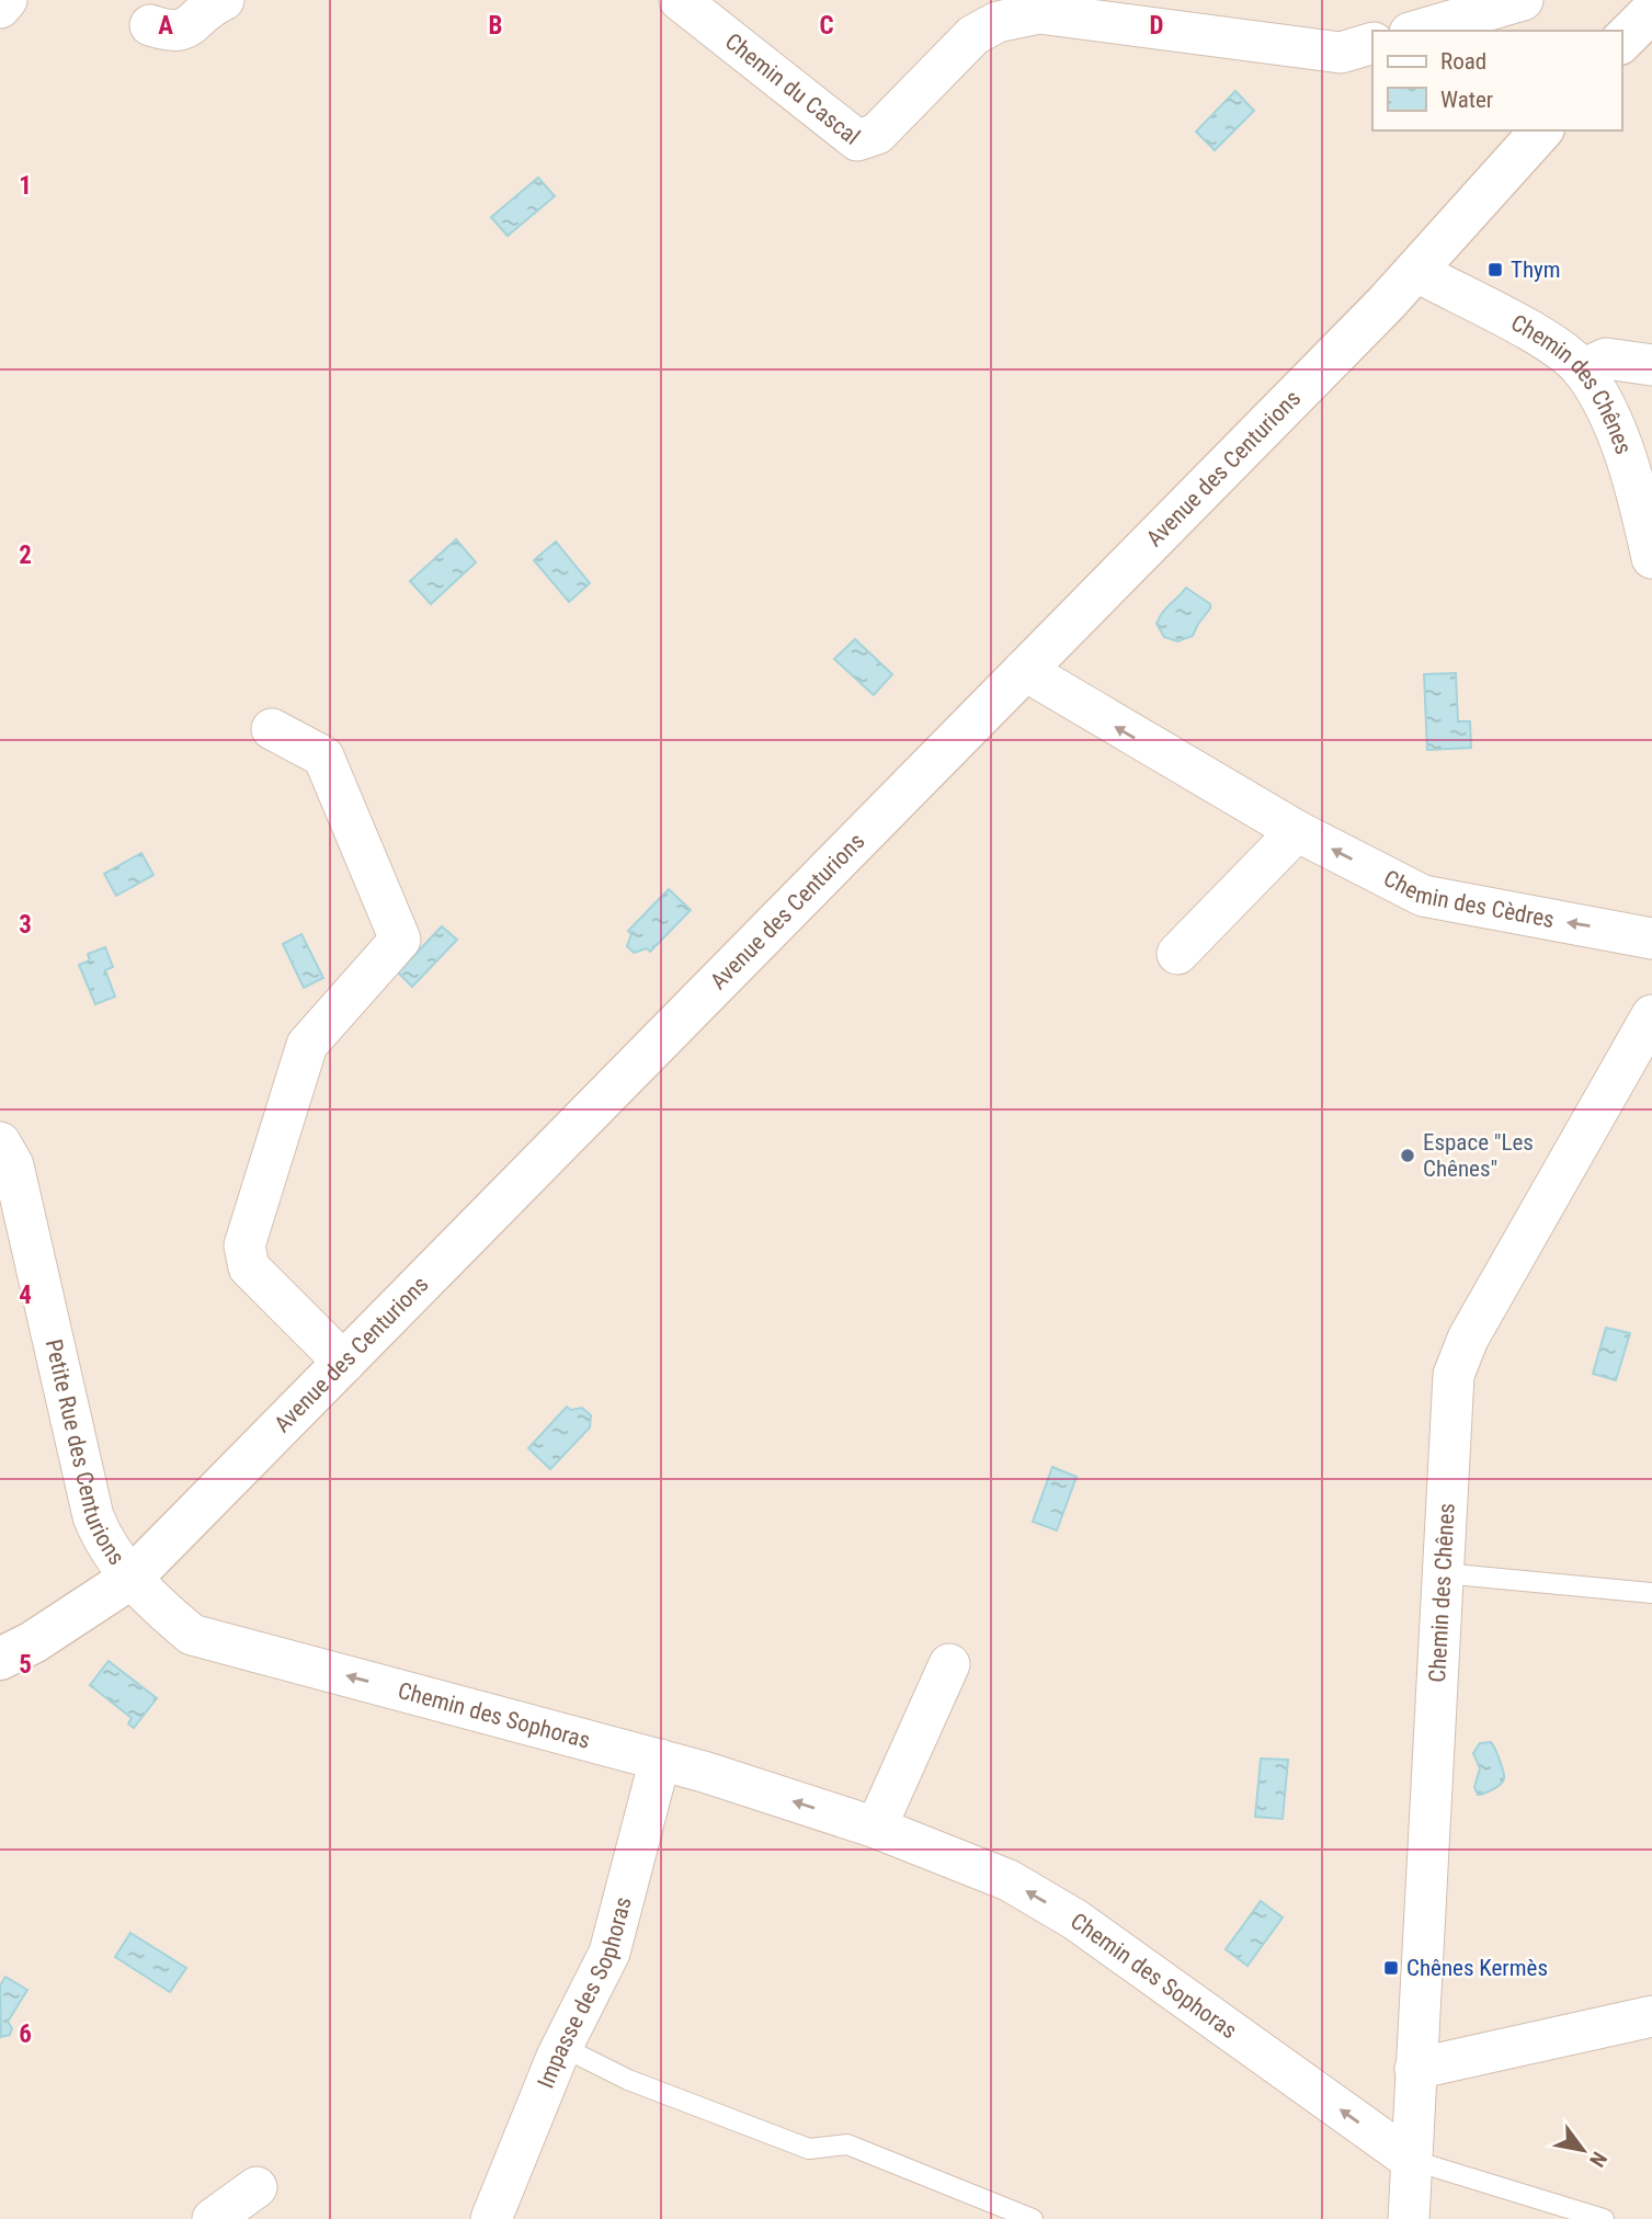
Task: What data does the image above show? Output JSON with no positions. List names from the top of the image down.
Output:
{
  "streets": {
    "street": [
      "Chemin du Cascal",
      "Chemin des Chênes",
      "Avenue des Centurions",
      "Chemin des Cèdres",
      "Petite Rue des Centurions",
      "Chemin des Sophoras",
      "Impasse des Sophoras"
    ]
  },
  "crossings": [
    ["Chemin des Chênes", "Avenue des Centurions"],
    ["Chemin des Chênes", "Chemin des Sophoras"],
    ["Avenue des Centurions", "Chemin des Cèdres"],
    ["Avenue des Centurions", "Petite Rue des Centurions"],
    ["Avenue des Centurions", "Chemin des Sophoras"],
    ["Petite Rue des Centurions", "Chemin des Sophoras"],
    ["Chemin des Sophoras", "Impasse des Sophoras"]
  ],
  "one_way": ["Chemin des Cèdres", "Chemin des Sophoras"],
  "places": {
    "transit": ["Thym", "Chênes Kermès"],
    "other": ["Espace \"Les Chênes\""]
  },
  "legend": ["Road", "Water"],
  "north": "bottom right",
  "grid": {
    "columns": [
      "A",
      "B",
      "C",
      "D"
    ],
    "rows": [
      "1",
      "2",
      "3",
      "4",
      "5",
      "6"
    ]
  }
}
